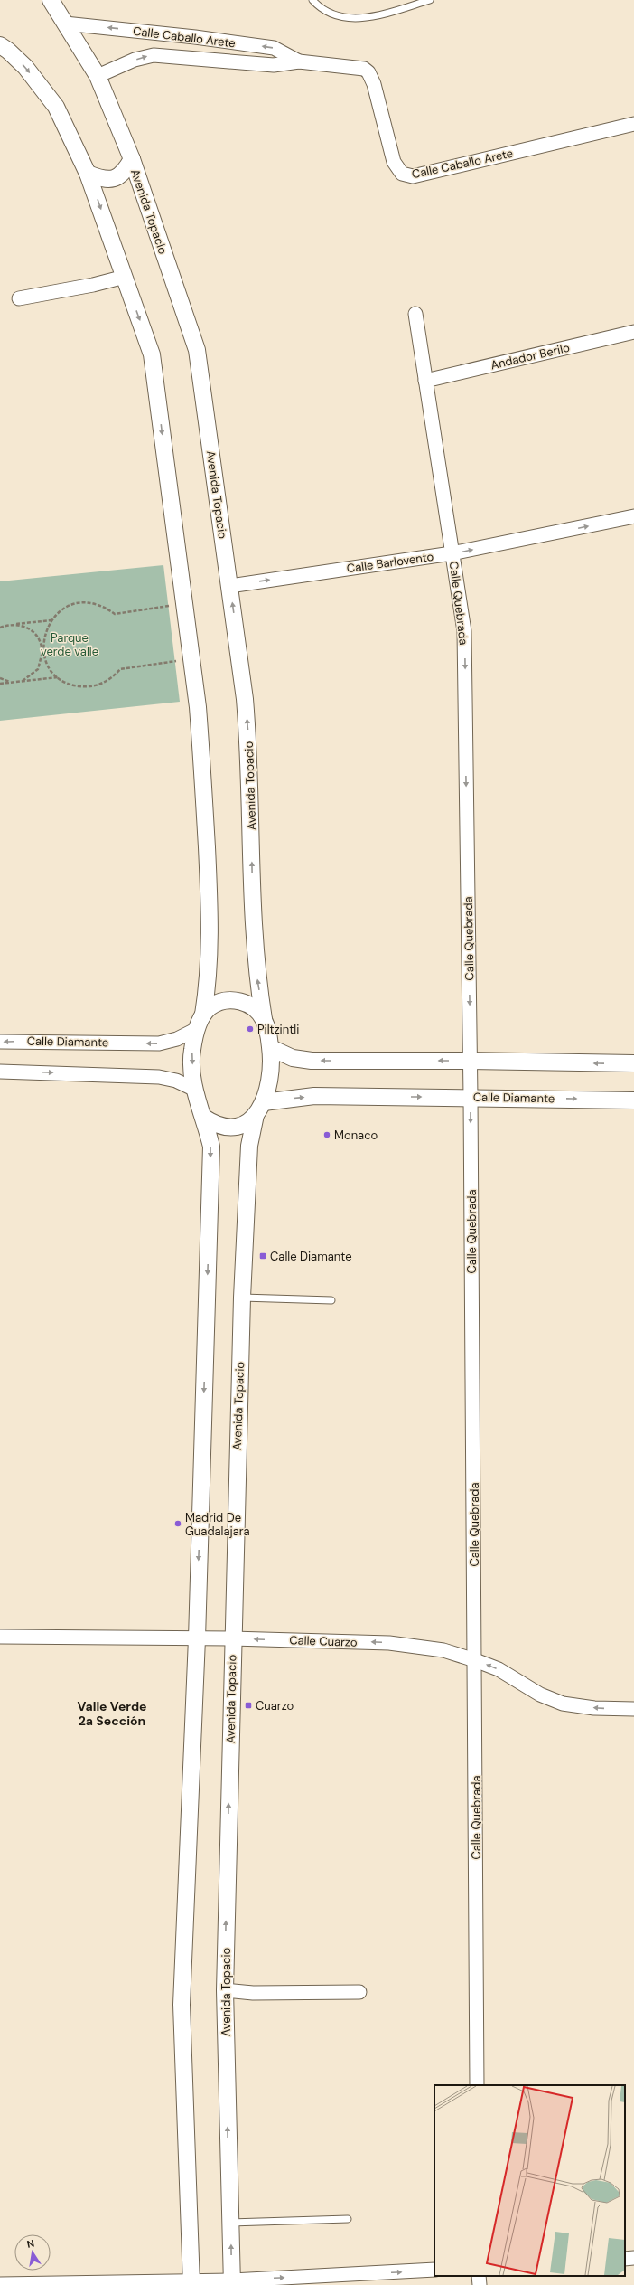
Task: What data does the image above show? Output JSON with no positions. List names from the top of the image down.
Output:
{
  "streets": {
    "street": [
      "Calle Caballo Arete",
      "Avenida Topacio",
      "Andador Berilo",
      "Calle Barlovento",
      "Calle Quebrada",
      "Calle Diamante",
      "Calle Cuarzo"
    ]
  },
  "crossings": [
    ["Calle Caballo Arete", "Avenida Topacio"],
    ["Avenida Topacio", "Calle Barlovento"],
    ["Avenida Topacio", "Calle Diamante"],
    ["Avenida Topacio", "Calle Cuarzo"],
    ["Andador Berilo", "Calle Quebrada"],
    ["Calle Barlovento", "Calle Quebrada"],
    ["Calle Quebrada", "Calle Diamante"],
    ["Calle Quebrada", "Calle Cuarzo"]
  ],
  "one_way": ["Calle Barlovento", "Calle Quebrada", "Calle Cuarzo"],
  "districts": ["Valle Verde 2a Sección"],
  "parks": ["Parque verde valle"],
  "places": {
    "other": ["Piltzintli", "Monaco", "Madrid De Guadalajara"],
    "transit": ["Calle Diamante", "Cuarzo"]
  },
  "north": "top"
}
